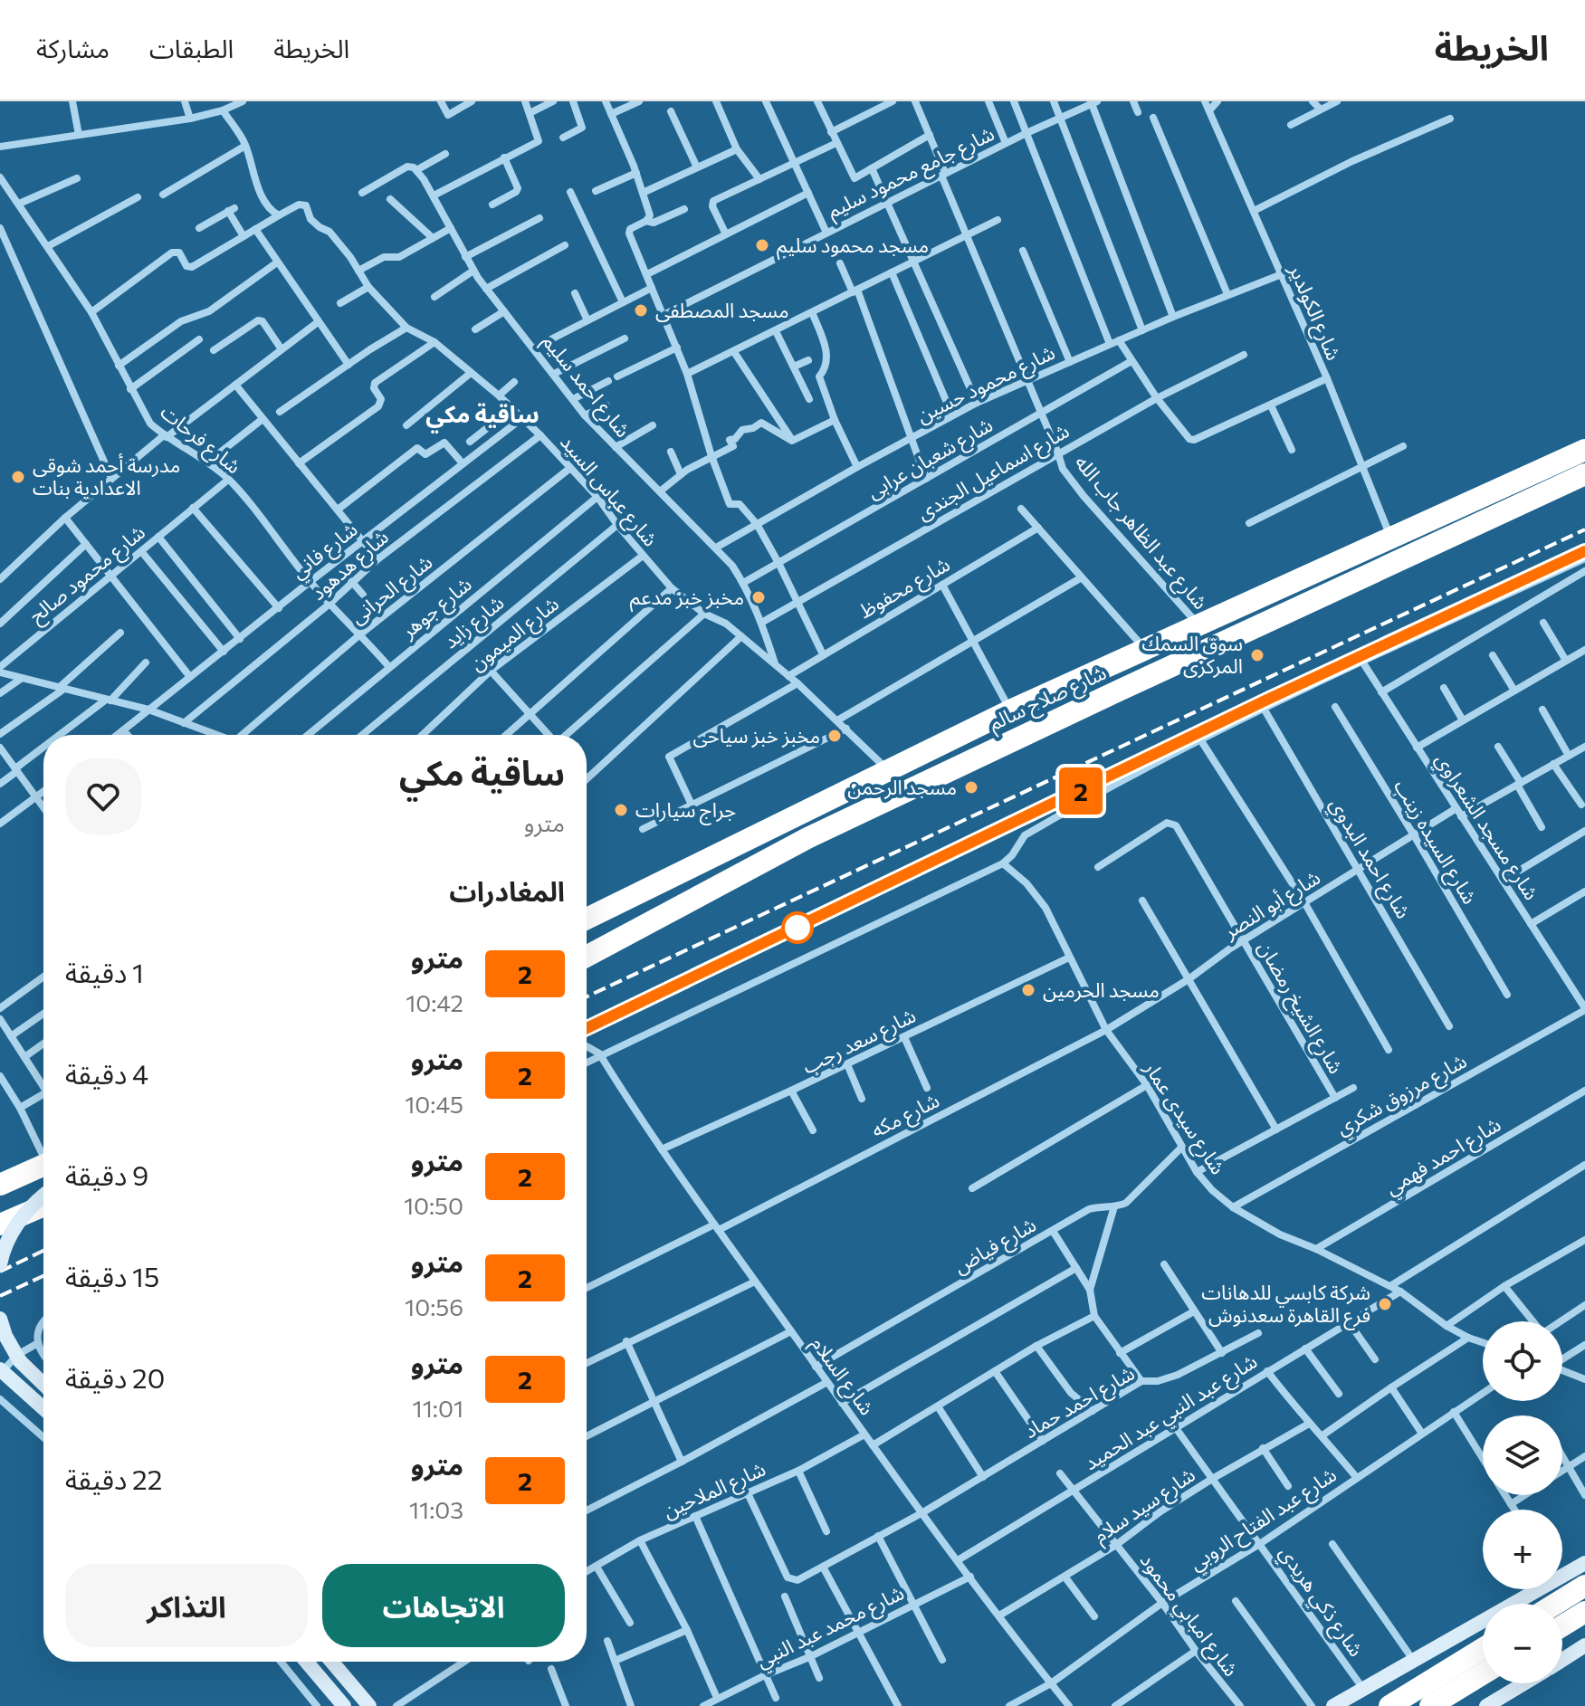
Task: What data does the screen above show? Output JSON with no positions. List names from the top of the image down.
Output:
{
  "streets": {
    "highway": ["شارع صلاح سالم"],
    "street": [
      "شارع جامع محمود سليم",
      "شارع الكولدير",
      "شارع محمود حسين",
      "شارع احمد سليم",
      "شارع فرحات",
      "شارع شعبان عرابى",
      "شارع اسماعيل الجندى",
      "شارع عباس السيد",
      "شارع عبد الظاهر جاب الله",
      "شارع فاني",
      "شارع هدهود",
      "شارع محمود صالح",
      "شارع محفوظ",
      "شارع الحرانى",
      "شارع جوهر",
      "شارع زايد",
      "شارع الميمون",
      "شارع مسجد الشعراوي",
      "شارع السيده زينب",
      "شارع احمد البدوي",
      "شارع أبو النصر",
      "شارع الشيخ رمضان",
      "شارع سعد رجب",
      "شارع مرزوق شكري",
      "شارع مكه",
      "شارع سيدى عمار",
      "شارع احمد فهمي",
      "شارع فياض",
      "شارع السلام",
      "شارع احمد حماد",
      "شارع عبد النبي عبد الحميد",
      "شارع الملاحين",
      "شارع سيد سلام",
      "شارع عبد الفتاح الروبي",
      "شارع ذكي هريدي",
      "شارع امبابي محمود",
      "شارع محمد عبد النبي"
    ]
  },
  "crossings": [
    ["شارع جامع محمود سليم", "شارع عبد الظاهر جاب الله"],
    ["شارع الكولدير", "شارع محمود حسين"],
    ["شارع الكولدير", "شارع صلاح سالم"],
    ["شارع محمود حسين", "شارع احمد سليم"],
    ["شارع محمود حسين", "شارع عبد الظاهر جاب الله"],
    ["شارع احمد سليم", "شارع شعبان عرابى"],
    ["شارع احمد سليم", "شارع اسماعيل الجندى"],
    ["شارع احمد سليم", "شارع عباس السيد"],
    ["شارع فرحات", "شارع فاني"],
    ["شارع فرحات", "شارع هدهود"],
    ["شارع فرحات", "شارع محمود صالح"],
    ["شارع فرحات", "شارع الحرانى"],
    ["شارع فرحات", "شارع جوهر"],
    ["شارع شعبان عرابى", "شارع عبد الظاهر جاب الله"],
    ["شارع اسماعيل الجندى", "شارع عبد الظاهر جاب الله"],
    ["شارع عباس السيد", "شارع فاني"],
    ["شارع عباس السيد", "شارع هدهود"],
    ["شارع عباس السيد", "شارع محفوظ"],
    ["شارع عباس السيد", "شارع الحرانى"],
    ["شارع عباس السيد", "شارع جوهر"],
    ["شارع عباس السيد", "شارع زايد"],
    ["شارع عباس السيد", "شارع الميمون"],
    ["شارع عباس السيد", "شارع صلاح سالم"],
    ["شارع عبد الظاهر جاب الله", "شارع صلاح سالم"],
    ["شارع مسجد الشعراوي", "شارع أبو النصر"],
    ["شارع مسجد الشعراوي", "شارع مرزوق شكري"],
    ["شارع السيده زينب", "شارع أبو النصر"],
    ["شارع احمد البدوي", "شارع أبو النصر"],
    ["شارع أبو النصر", "شارع الشيخ رمضان"],
    ["شارع أبو النصر", "شارع مكه"],
    ["شارع أبو النصر", "شارع سيدى عمار"],
    ["شارع سعد رجب", "شارع سيدى عمار"],
    ["شارع سعد رجب", "شارع السلام"],
    ["شارع مرزوق شكري", "شارع سيدى عمار"],
    ["شارع مكه", "شارع سيدى عمار"],
    ["شارع مكه", "شارع السلام"],
    ["شارع سيدى عمار", "شارع احمد فهمي"],
    ["شارع سيدى عمار", "شارع فياض"],
    ["شارع سيدى عمار", "شارع عبد النبي عبد الحميد"],
    ["شارع فياض", "شارع السلام"],
    ["شارع السلام", "شارع احمد حماد"],
    ["شارع السلام", "شارع عبد النبي عبد الحميد"],
    ["شارع السلام", "شارع الملاحين"],
    ["شارع السلام", "شارع سيد سلام"],
    ["شارع السلام", "شارع عبد الفتاح الروبي"],
    ["شارع السلام", "شارع محمد عبد النبي"],
    ["شارع احمد حماد", "شارع الملاحين"],
    ["شارع عبد النبي عبد الحميد", "شارع ذكي هريدي"],
    ["شارع عبد النبي عبد الحميد", "شارع امبابي محمود"],
    ["شارع سيد سلام", "شارع ذكي هريدي"],
    ["شارع سيد سلام", "شارع امبابي محمود"],
    ["شارع عبد الفتاح الروبي", "شارع ذكي هريدي"],
    ["شارع عبد الفتاح الروبي", "شارع امبابي محمود"]
  ],
  "districts": ["ساقية مكي"],
  "places": [
    "مسجد محمود سليم",
    "مسجد المصطفى",
    "مدرسة أحمد شوقى الاعدادية بنات",
    "مخبز خبز مدعم",
    "سوق السمك المركزى",
    "مخبز خبز سياحى",
    "مسجد الرحمن",
    "جراج سيارات",
    "مسجد الحرمين",
    "شركة كابسي للدهانات فرع القاهرة سعدنوش"
  ],
  "lines": ["metro line 2"],
  "page": {
    "header": "الخريطة",
    "nav": ["الخريطة", "الطبقات", "مشاركة"],
    "on_map": "2",
    "heading": [
      ["ساقية مكي", "مترو"],
      "المغادرات"
    ],
    "list": [
      {
        "mark": "2",
        "name": "مترو",
        "note": "10:42",
        "value": "1 دقيقة"
      },
      {
        "mark": "2",
        "name": "مترو",
        "note": "10:45",
        "value": "4 دقيقة"
      },
      {
        "mark": "2",
        "name": "مترو",
        "note": "10:50",
        "value": "9 دقيقة"
      },
      {
        "mark": "2",
        "name": "مترو",
        "note": "10:56",
        "value": "15 دقيقة"
      },
      {
        "mark": "2",
        "name": "مترو",
        "note": "11:01",
        "value": "20 دقيقة"
      },
      {
        "mark": "2",
        "name": "مترو",
        "note": "11:03",
        "value": "22 دقيقة"
      }
    ],
    "map_buttons": ["+", "−"],
    "buttons": ["الاتجاهات", "التذاكر"]
  }
}
